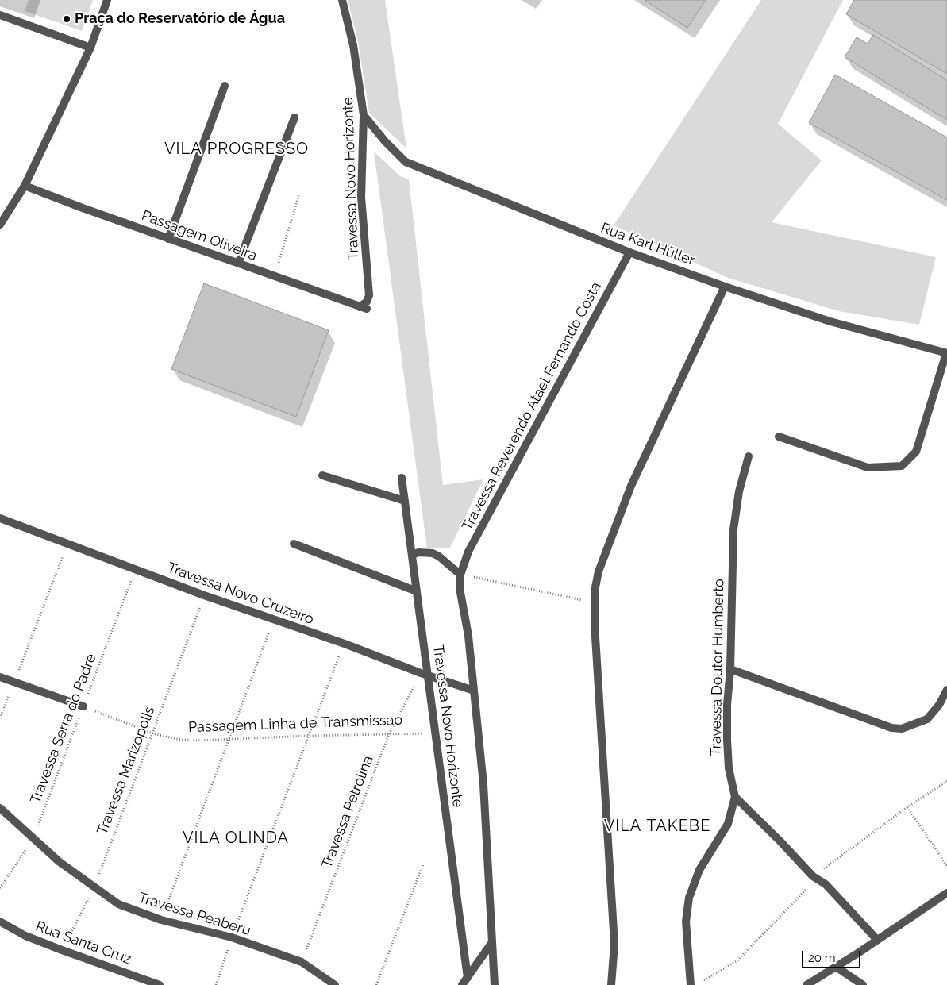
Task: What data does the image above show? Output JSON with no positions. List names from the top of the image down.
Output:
{
  "streets": {
    "street": [
      "Travessa Novo Horizonte",
      "Passagem Oliveira",
      "Rua Karl Hüller",
      "Travessa Reverendo Atael Fernando Costa",
      "Travessa Novo Cruzeiro",
      "Travessa Doutor Humberto",
      "Travessa Peaberu",
      "Rua Santa Cruz"
    ],
    "path": [
      "Passagem Linha de Transmissao",
      "Travessa Serra do Padre",
      "Travessa Marizópolis",
      "Travessa Petrolina"
    ]
  },
  "crossings": [
    ["Travessa Novo Horizonte", "Passagem Oliveira"],
    ["Travessa Novo Horizonte", "Rua Karl Hüller"],
    ["Travessa Novo Horizonte", "Travessa Novo Cruzeiro"],
    ["Travessa Novo Horizonte", "Passagem Linha de Transmissao"],
    ["Travessa Novo Horizonte", "Travessa Petrolina"],
    ["Rua Karl Hüller", "Travessa Reverendo Atael Fernando Costa"],
    ["Travessa Reverendo Atael Fernando Costa", "Travessa Novo Cruzeiro"],
    ["Travessa Novo Cruzeiro", "Travessa Serra do Padre"],
    ["Travessa Novo Cruzeiro", "Travessa Marizópolis"],
    ["Travessa Novo Cruzeiro", "Travessa Petrolina"],
    ["Passagem Linha de Transmissao", "Travessa Serra do Padre"],
    ["Passagem Linha de Transmissao", "Travessa Marizópolis"],
    ["Passagem Linha de Transmissao", "Travessa Petrolina"],
    ["Travessa Serra do Padre", "Travessa Peaberu"],
    ["Travessa Marizópolis", "Travessa Peaberu"],
    ["Travessa Marizópolis", "Rua Santa Cruz"],
    ["Travessa Petrolina", "Travessa Peaberu"]
  ],
  "districts": ["VILA PROGRESSO", "VILA TAKEBE", "VILA OLINDA"],
  "places": ["Praça do Reservatório de Água"],
  "scale_bar": "20 m"
}
